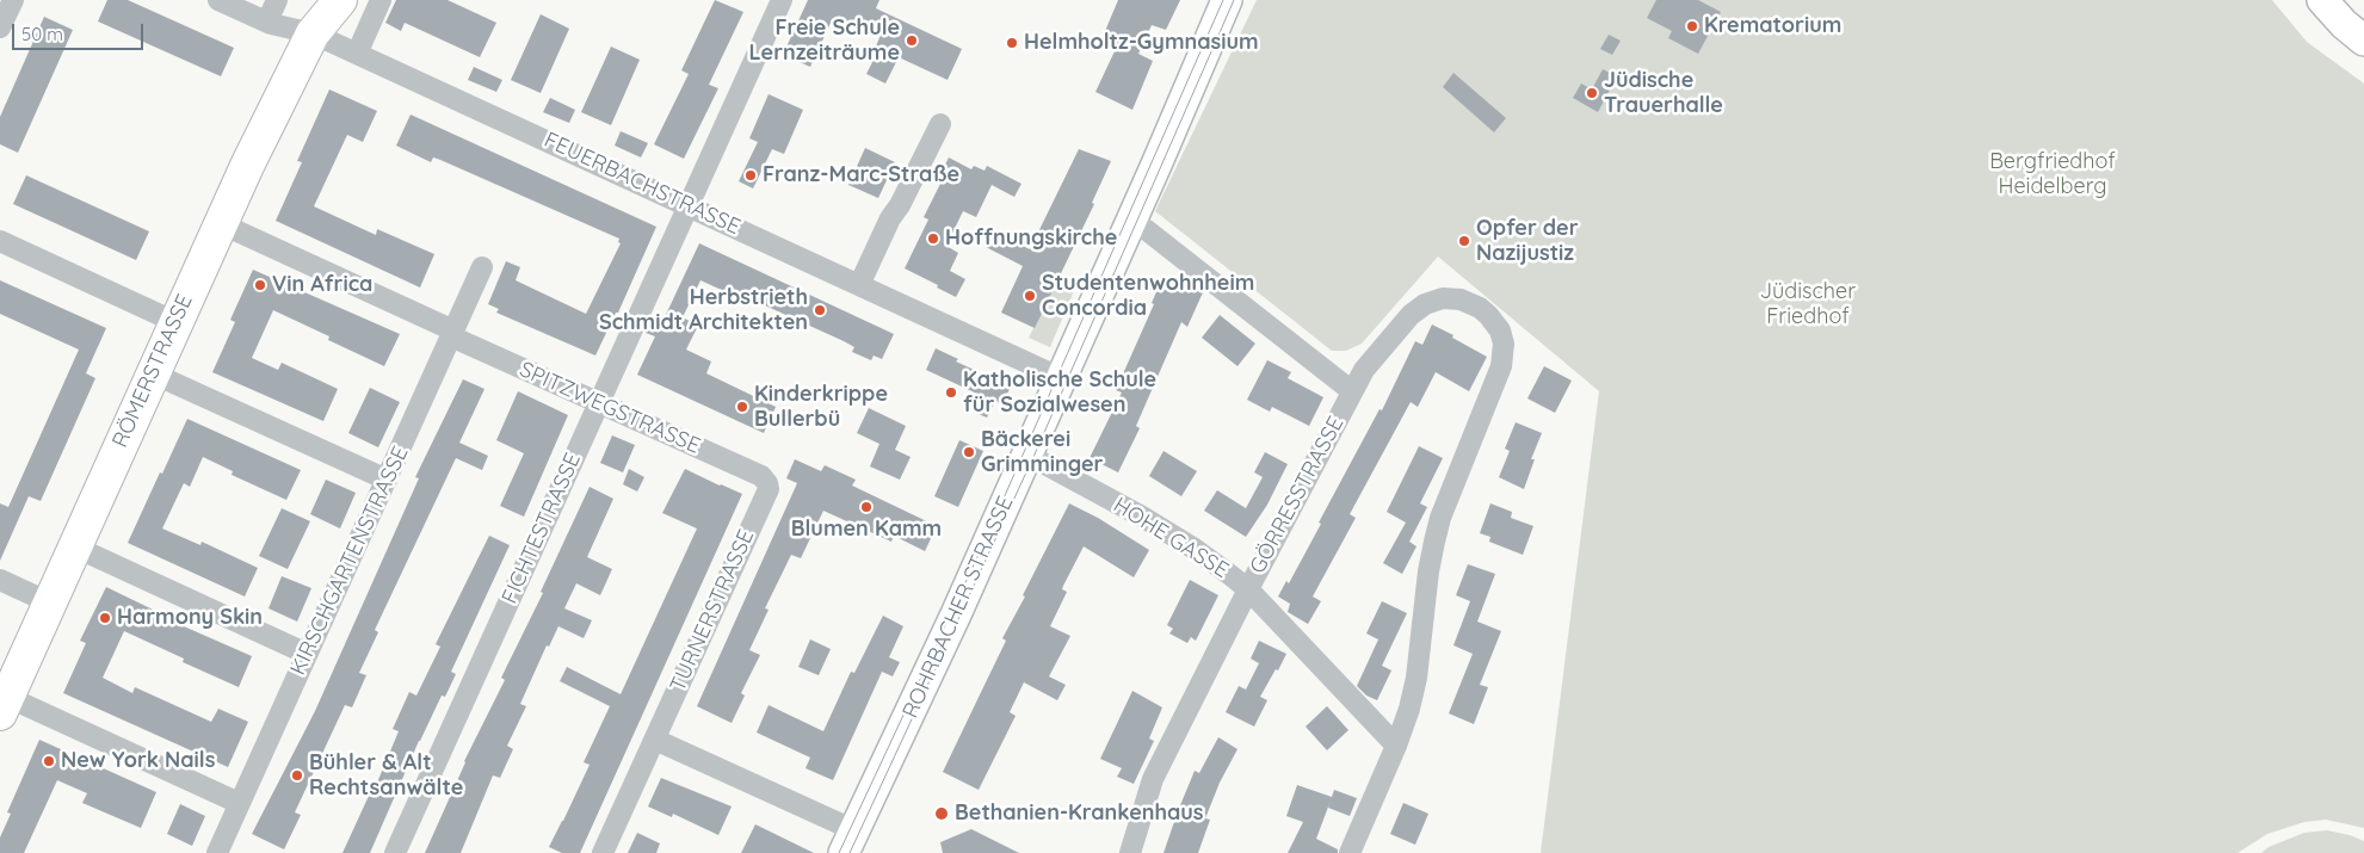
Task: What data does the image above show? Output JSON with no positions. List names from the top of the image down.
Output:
{
  "streets": {
    "main road": ["RÖMERSTRASSE", "ROHRBACHER STRASSE"],
    "street": [
      "FEUERBACHSTRASSE",
      "SPITZWEGSTRASSE",
      "GÖRRESSTRASSE",
      "FICHTESTRASSE",
      "HOHE GASSE",
      "KIRSCHGARTENSTRASSE",
      "TURNERSTRASSE"
    ]
  },
  "crossings": [
    ["FEUERBACHSTRASSE", "RÖMERSTRASSE"],
    ["FEUERBACHSTRASSE", "FICHTESTRASSE"],
    ["FEUERBACHSTRASSE", "ROHRBACHER STRASSE"],
    ["RÖMERSTRASSE", "SPITZWEGSTRASSE"],
    ["SPITZWEGSTRASSE", "FICHTESTRASSE"],
    ["SPITZWEGSTRASSE", "KIRSCHGARTENSTRASSE"],
    ["SPITZWEGSTRASSE", "TURNERSTRASSE"],
    ["GÖRRESSTRASSE", "HOHE GASSE"],
    ["GÖRRESSTRASSE", "ROHRBACHER STRASSE"],
    ["HOHE GASSE", "ROHRBACHER STRASSE"]
  ],
  "parks": ["Bergfriedhof Heidelberg", "Jüdischer Friedhof"],
  "places": [
    "Krematorium",
    "Freie Schule Lernzeiträume",
    "Helmholtz-Gymnasium",
    "Jüdische Trauerhalle",
    "Franz-Marc-Straße",
    "Hoffnungskirche",
    "Opfer der Nazijustiz",
    "Vin Africa",
    "Studentenwohnheim Concordia",
    "Herbstrieth Schmidt Architekten",
    "Katholische Schule für Sozialwesen",
    "Kinderkrippe Bullerbü",
    "Bäckerei Grimminger",
    "Blumen Kamm",
    "Harmony Skin",
    "New York Nails",
    "Bühler & Alt Rechtsanwälte",
    "Bethanien-Krankenhaus"
  ],
  "scale_bar": "50 m"
}
